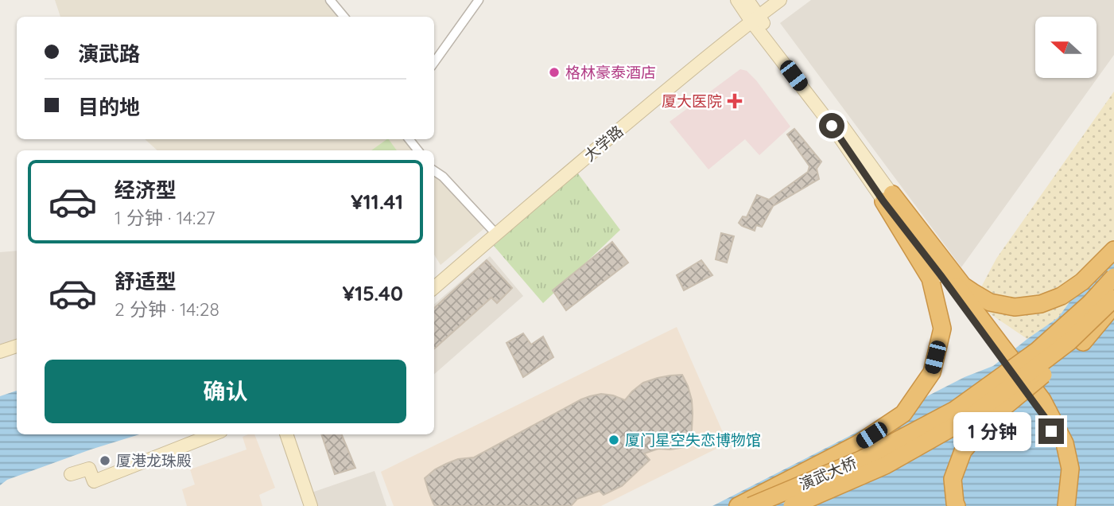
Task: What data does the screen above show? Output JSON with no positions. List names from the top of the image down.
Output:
{
  "streets": {
    "highway": ["演武大桥"],
    "street": ["大学路"]
  },
  "places": {
    "other": ["格林豪泰酒店", "厦门星空失恋博物馆", "厦港龙珠殿"],
    "health": ["厦大医院"]
  },
  "north": "left",
  "page": {
    "banner": ["演武路", "目的地"],
    "list": [
      {
        "name": "经济型",
        "note": "1 分钟 · 14:27",
        "value": "¥11.41"
      },
      {
        "name": "舒适型",
        "note": "2 分钟 · 14:28",
        "value": "¥15.40"
      }
    ],
    "buttons": "确认",
    "bubble": "1 分钟"
  }
}
